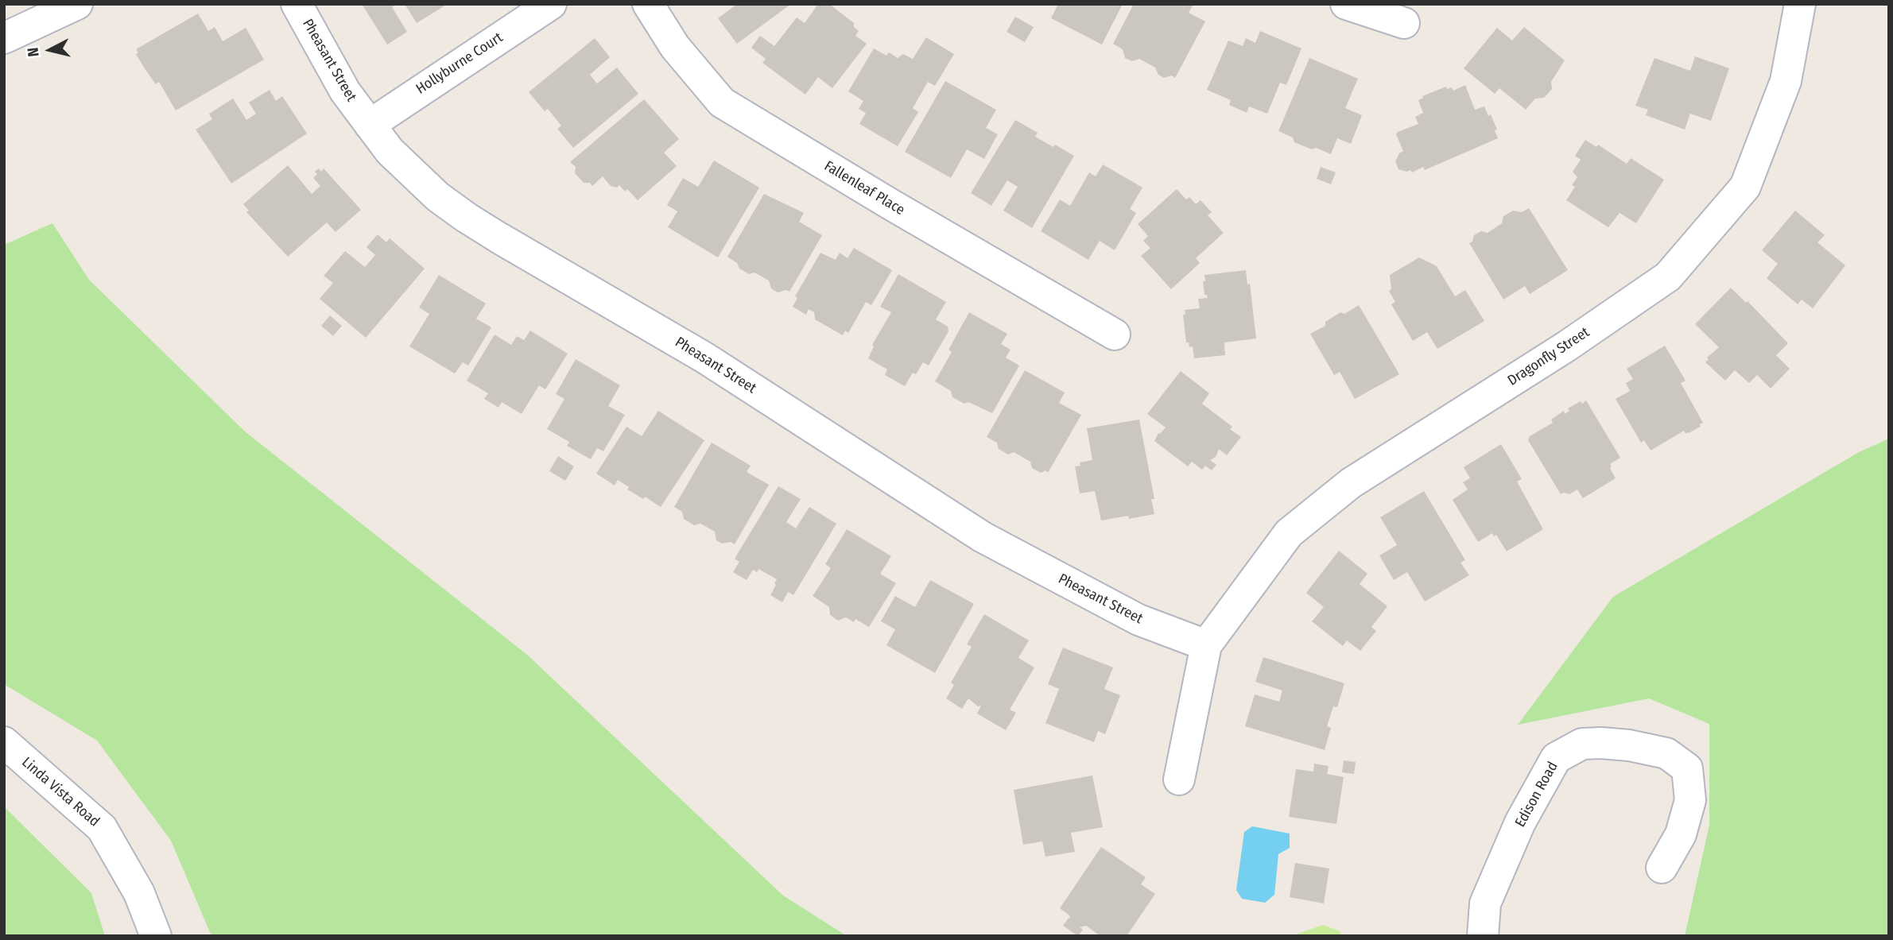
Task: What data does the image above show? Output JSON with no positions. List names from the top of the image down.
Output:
{
  "streets": {
    "street": [
      "Pheasant Street",
      "Hollyburne Court",
      "Fallenleaf Place",
      "Dragonfly Street",
      "Linda Vista Road",
      "Edison Road"
    ]
  },
  "crossings": [
    ["Pheasant Street", "Hollyburne Court"],
    ["Pheasant Street", "Dragonfly Street"]
  ],
  "north": "left"
}
